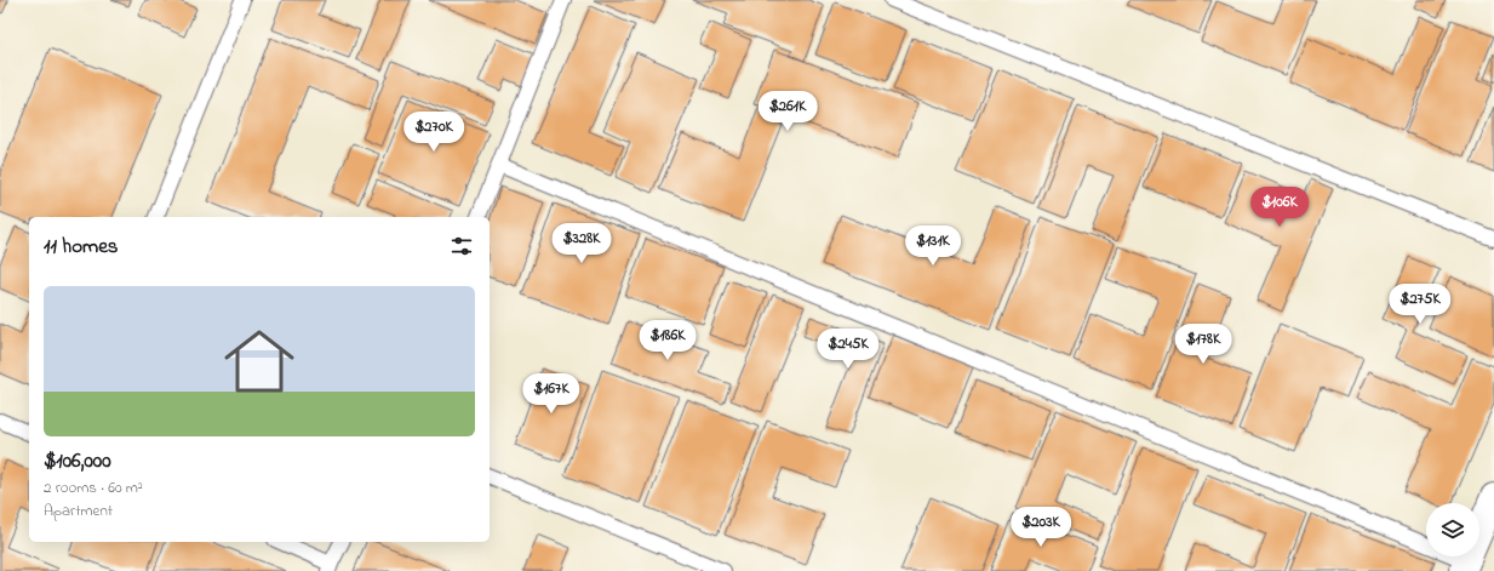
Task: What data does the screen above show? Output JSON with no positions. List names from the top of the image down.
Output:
{
  "page": {
    "price": [
      "$261K",
      "$270K",
      "$106K",
      "$328K",
      "$131K",
      "$275K",
      "$186K",
      "$178K",
      "$245K",
      "$167K",
      "$203K"
    ],
    "heading": "11 homes",
    "list": [
      {
        "name": "$106,000",
        "note": "2 rooms · 60 m² · Apartment"
      }
    ]
  }
}
